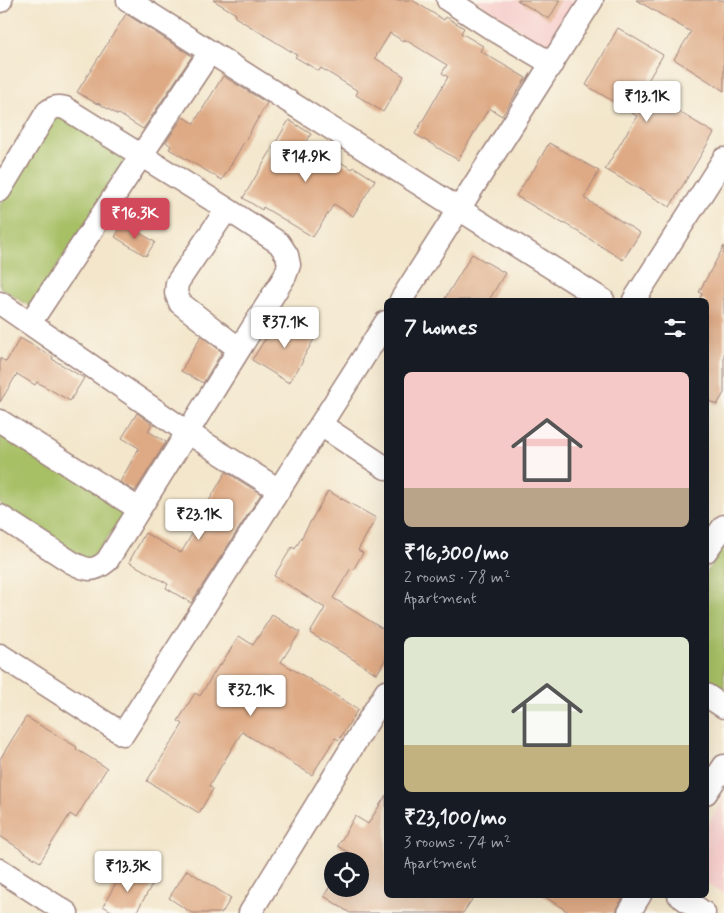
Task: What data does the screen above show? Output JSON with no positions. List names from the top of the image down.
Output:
{
  "page": {
    "price": [
      "₹13.1K",
      "₹14.9K",
      "₹16.3K",
      "₹37.1K",
      "₹23.1K",
      "₹32.1K",
      "₹13.3K"
    ],
    "heading": "7 homes",
    "list": [
      {
        "name": "₹16,300/mo",
        "note": "2 rooms · 78 m² · Apartment"
      },
      {
        "name": "₹23,100/mo",
        "note": "3 rooms · 74 m² · Apartment"
      }
    ]
  }
}
